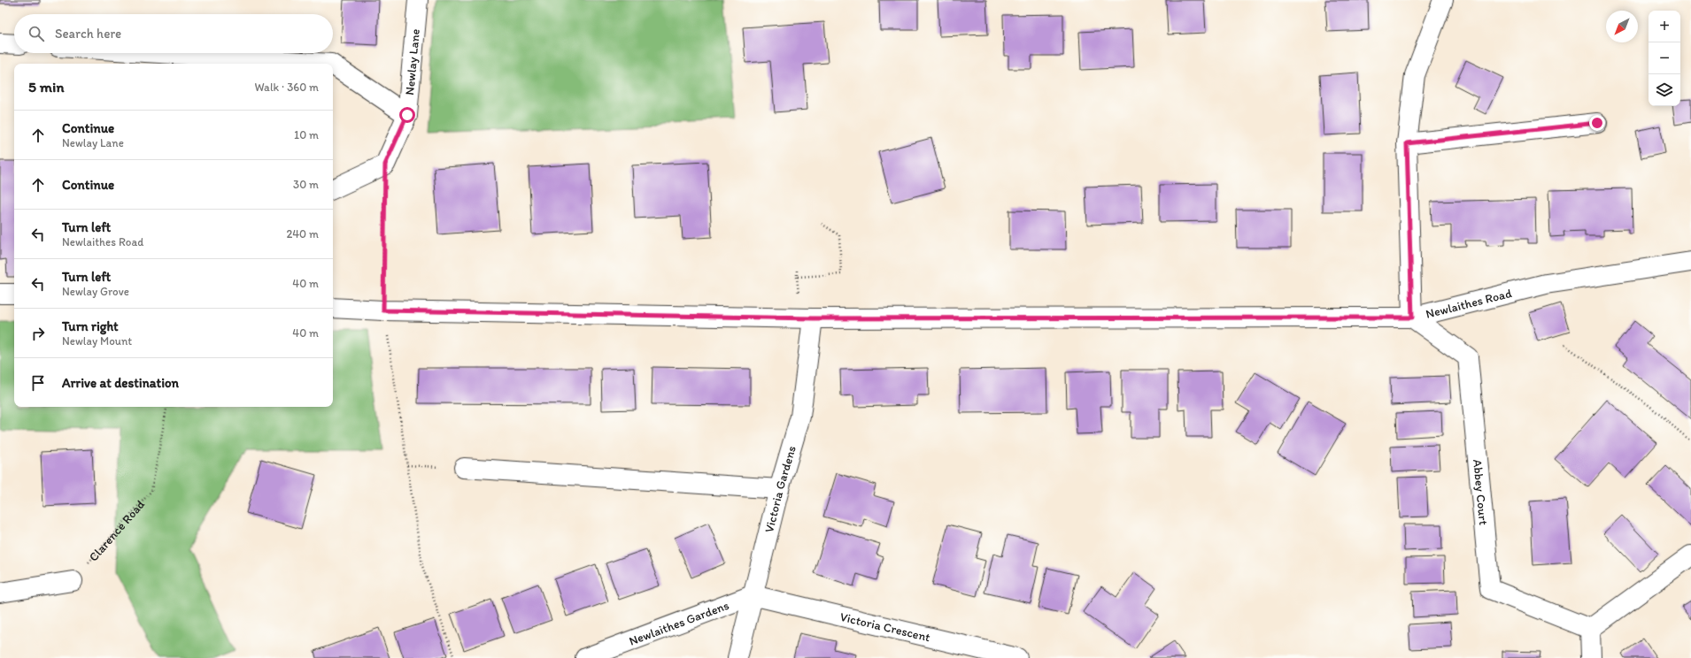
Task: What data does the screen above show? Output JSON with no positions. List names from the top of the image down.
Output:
{
  "streets": {
    "street": [
      "Newlay Lane",
      "Newlaithes Road",
      "Victoria Gardens",
      "Abbey Court",
      "Newlaithes Gardens",
      "Victoria Crescent"
    ],
    "path": ["Clarence Road"]
  },
  "crossings": [
    ["Newlaithes Road", "Victoria Gardens"],
    ["Newlaithes Road", "Abbey Court"],
    ["Victoria Gardens", "Newlaithes Gardens"],
    ["Victoria Gardens", "Victoria Crescent"],
    ["Newlaithes Gardens", "Victoria Crescent"]
  ],
  "north": "bottom left",
  "page": {
    "map_buttons": ["+", "−"],
    "search": "Search here",
    "heading": ["5 min", "Walk · 360 m"],
    "list": [
      ["Continue", "Newlay Lane", "10 m"],
      ["Continue", "30 m"],
      ["Turn left", "Newlaithes Road", "240 m"],
      ["Turn left", "Newlay Grove", "40 m"],
      ["Turn right", "Newlay Mount", "40 m"],
      "Arrive at destination"
    ]
  }
}
